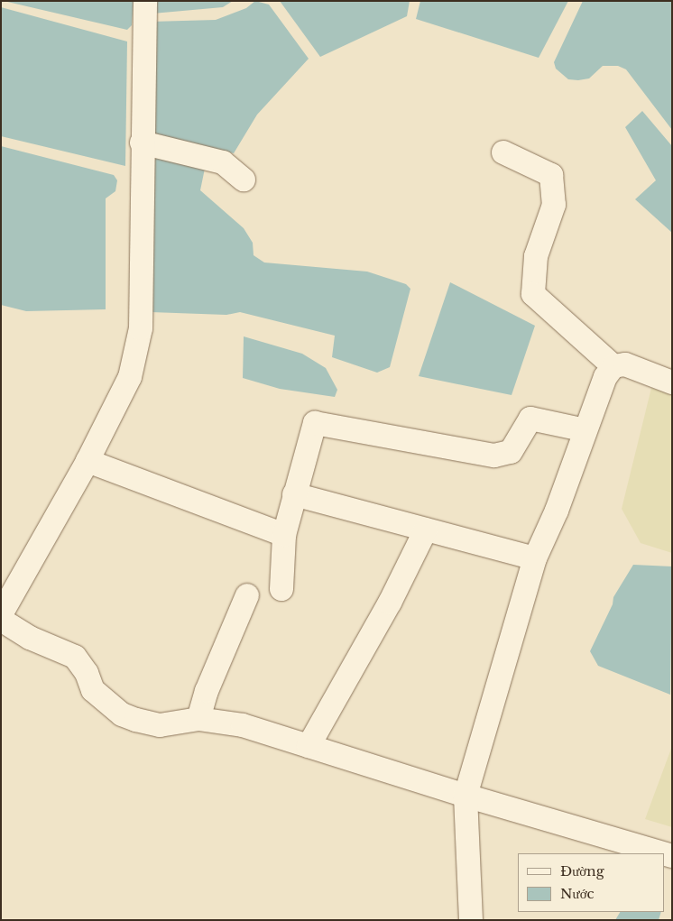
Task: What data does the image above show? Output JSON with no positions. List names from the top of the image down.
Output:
{
  "legend": ["Đường", "Nước"]
}
